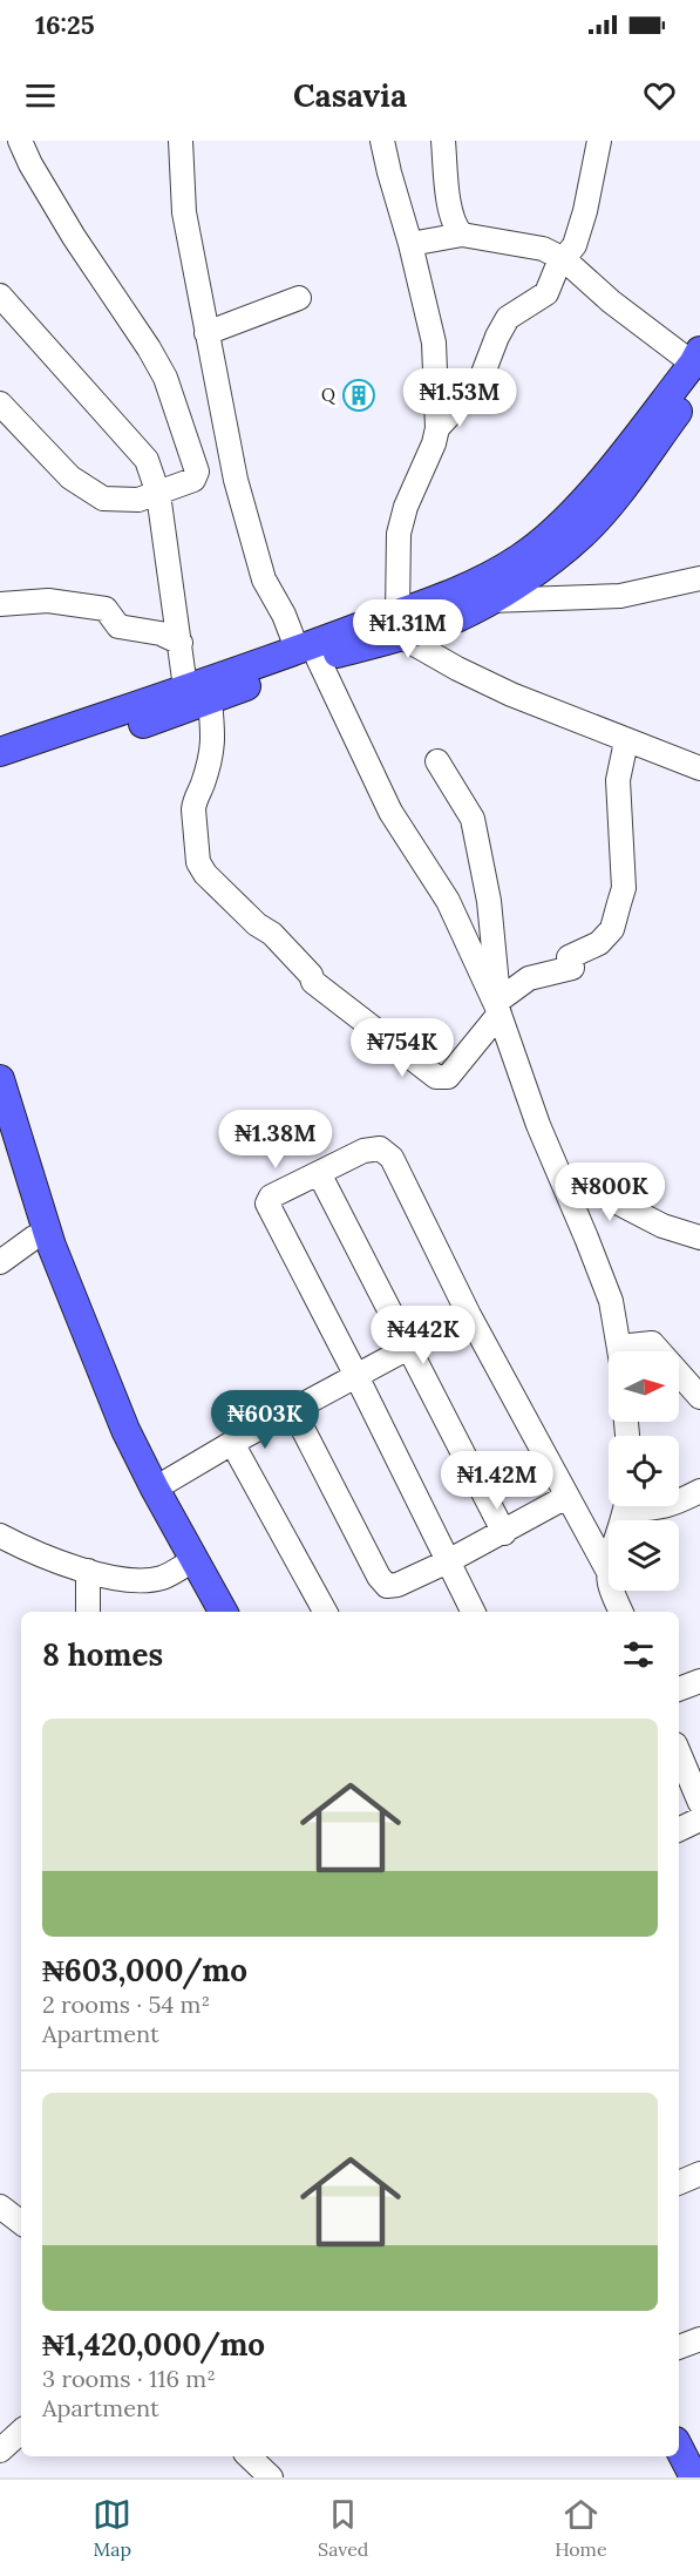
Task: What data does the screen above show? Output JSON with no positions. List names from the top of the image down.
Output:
{
  "places": {
    "building": ["Q"]
  },
  "north": "right",
  "page": {
    "status": "16:25",
    "header": "Casavia",
    "price": [
      "₦1.53M",
      "₦1.31M",
      "₦754K",
      "₦1.38M",
      "₦800K",
      "₦442K",
      "₦603K",
      "₦1.42M"
    ],
    "heading": "8 homes",
    "list": [
      {
        "name": "₦603,000/mo",
        "note": "2 rooms · 54 m² · Apartment"
      },
      {
        "name": "₦1,420,000/mo",
        "note": "3 rooms · 116 m² · Apartment"
      }
    ],
    "tabs": ["Map", "Saved", "Home"]
  }
}
